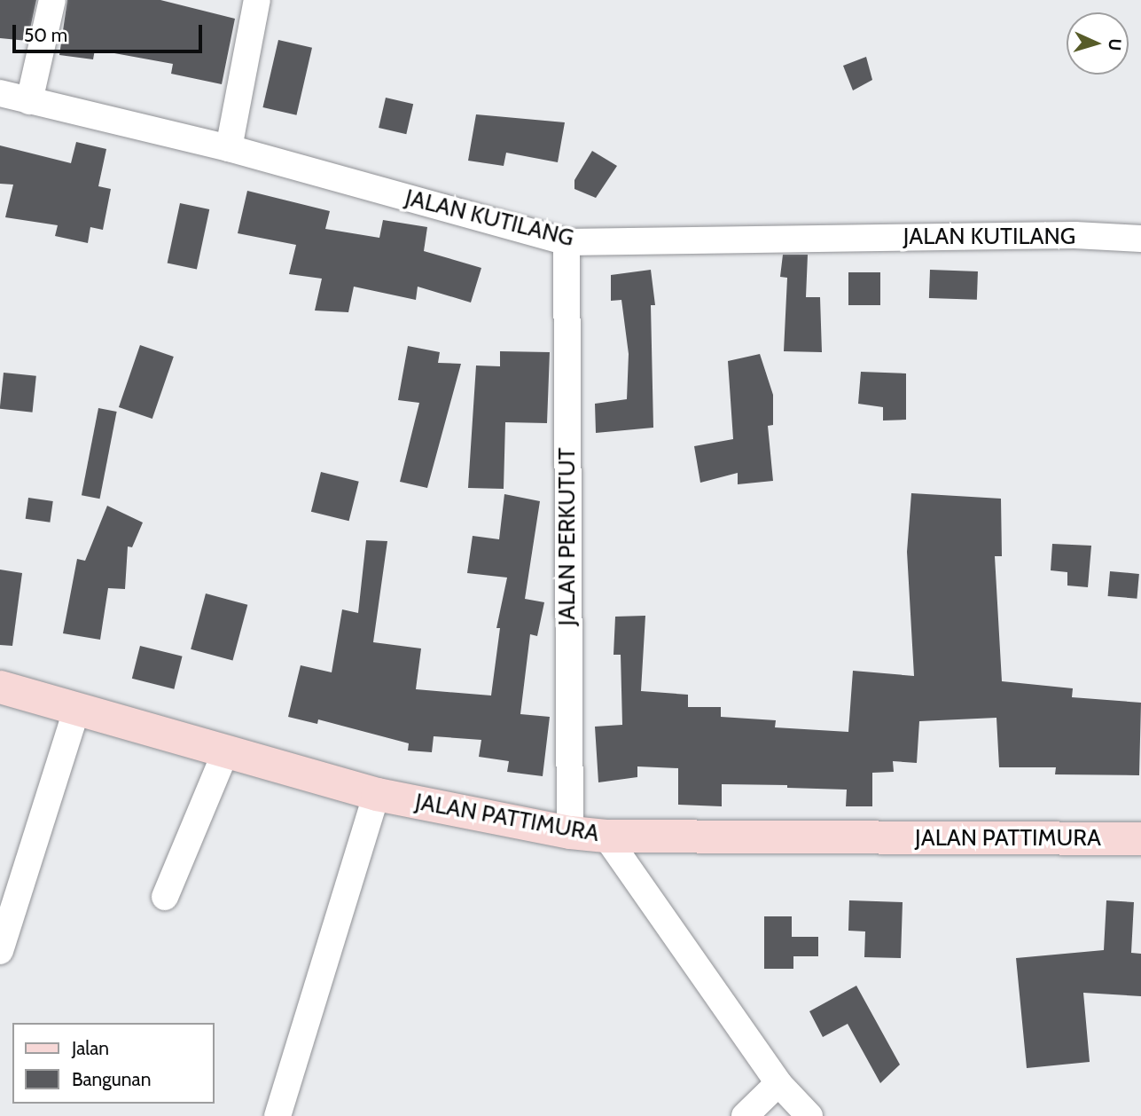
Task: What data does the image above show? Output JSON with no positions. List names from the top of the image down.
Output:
{
  "streets": {
    "main road": ["JALAN PATTIMURA"],
    "street": ["JALAN KUTILANG", "JALAN PERKUTUT"]
  },
  "crossings": [
    ["JALAN KUTILANG", "JALAN PERKUTUT"],
    ["JALAN PERKUTUT", "JALAN PATTIMURA"]
  ],
  "legend": ["Jalan", "Bangunan"],
  "scale_bar": "50 m",
  "north": "right"
}
